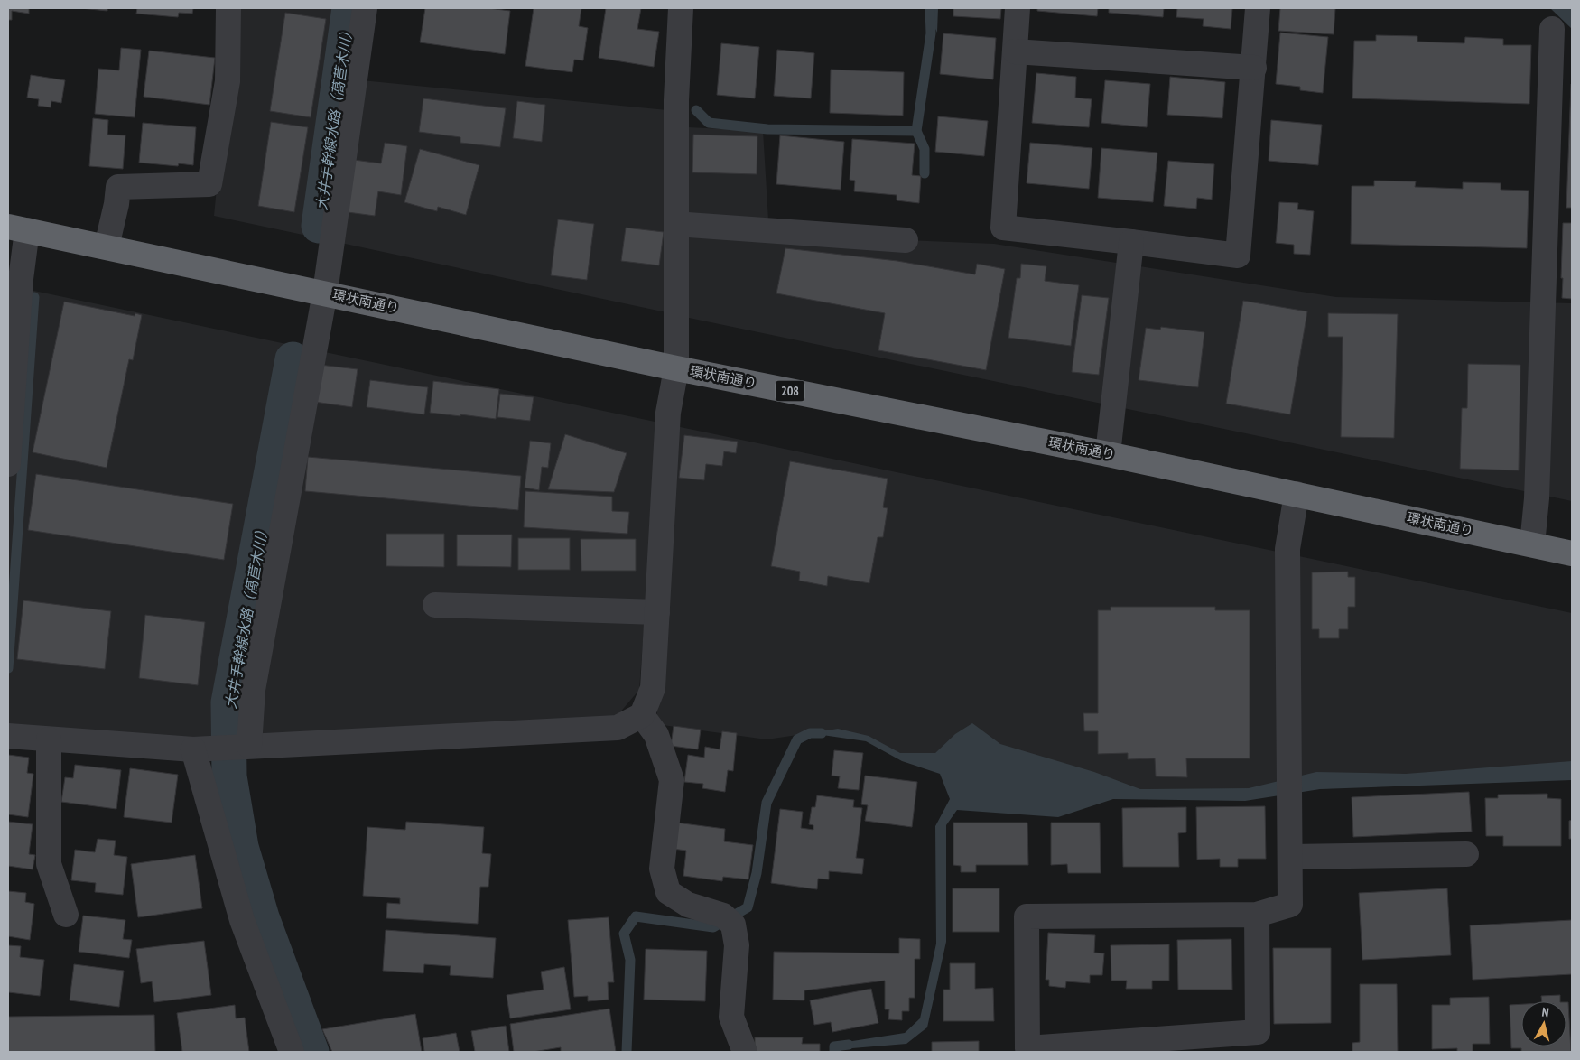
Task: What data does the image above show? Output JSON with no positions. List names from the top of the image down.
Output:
{
  "streets": {
    "highway": ["環状南通り", "208"]
  },
  "water": ["大井手幹線水路（萵苣木川）"],
  "north": "top"
}
